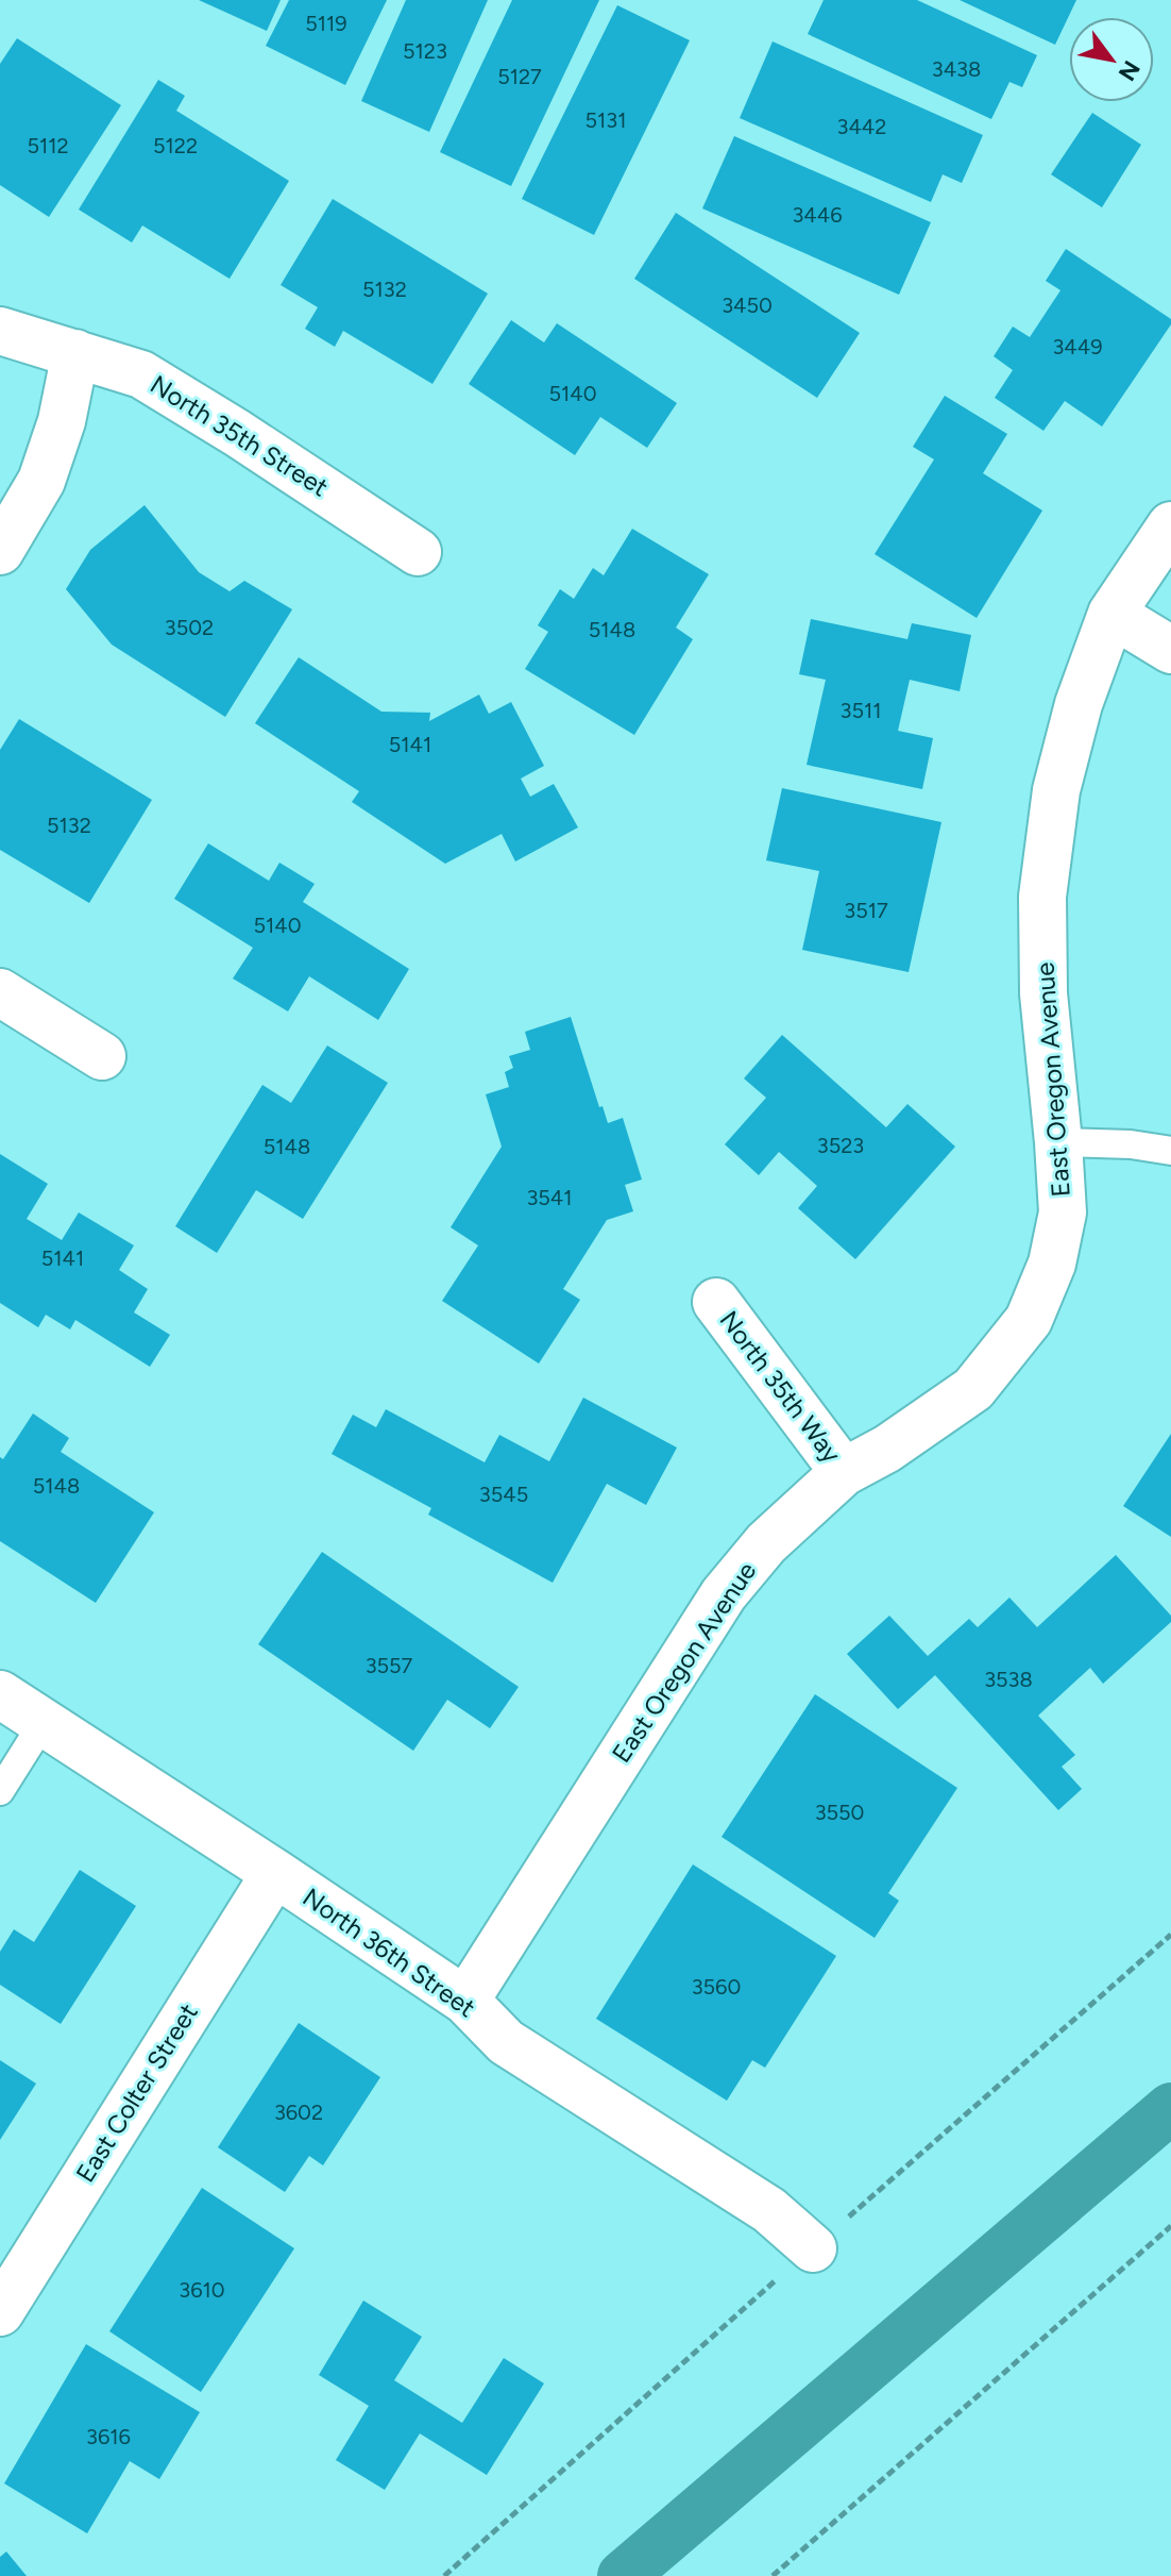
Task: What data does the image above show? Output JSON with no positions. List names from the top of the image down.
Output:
{
  "streets": {
    "street": [
      "North 35th Street",
      "East Oregon Avenue",
      "North 35th Way",
      "North 36th Street",
      "East Colter Street"
    ]
  },
  "crossings": [
    ["East Oregon Avenue", "North 35th Way"],
    ["East Oregon Avenue", "North 36th Street"],
    ["North 36th Street", "East Colter Street"]
  ],
  "house_numbers": [
    "5119",
    "5123",
    "3438",
    "5127",
    "5131",
    "3442",
    "5112",
    "5122",
    "3446",
    "5132",
    "3450",
    "3449",
    "5140",
    "3502",
    "5148",
    "3511",
    "5141",
    "5132",
    "3517",
    "5140",
    "3523",
    "5148",
    "3541",
    "5141",
    "5148",
    "3545",
    "3557",
    "3538",
    "3550",
    "3560",
    "3602",
    "3610",
    "3616"
  ],
  "north": "bottom right"
}
